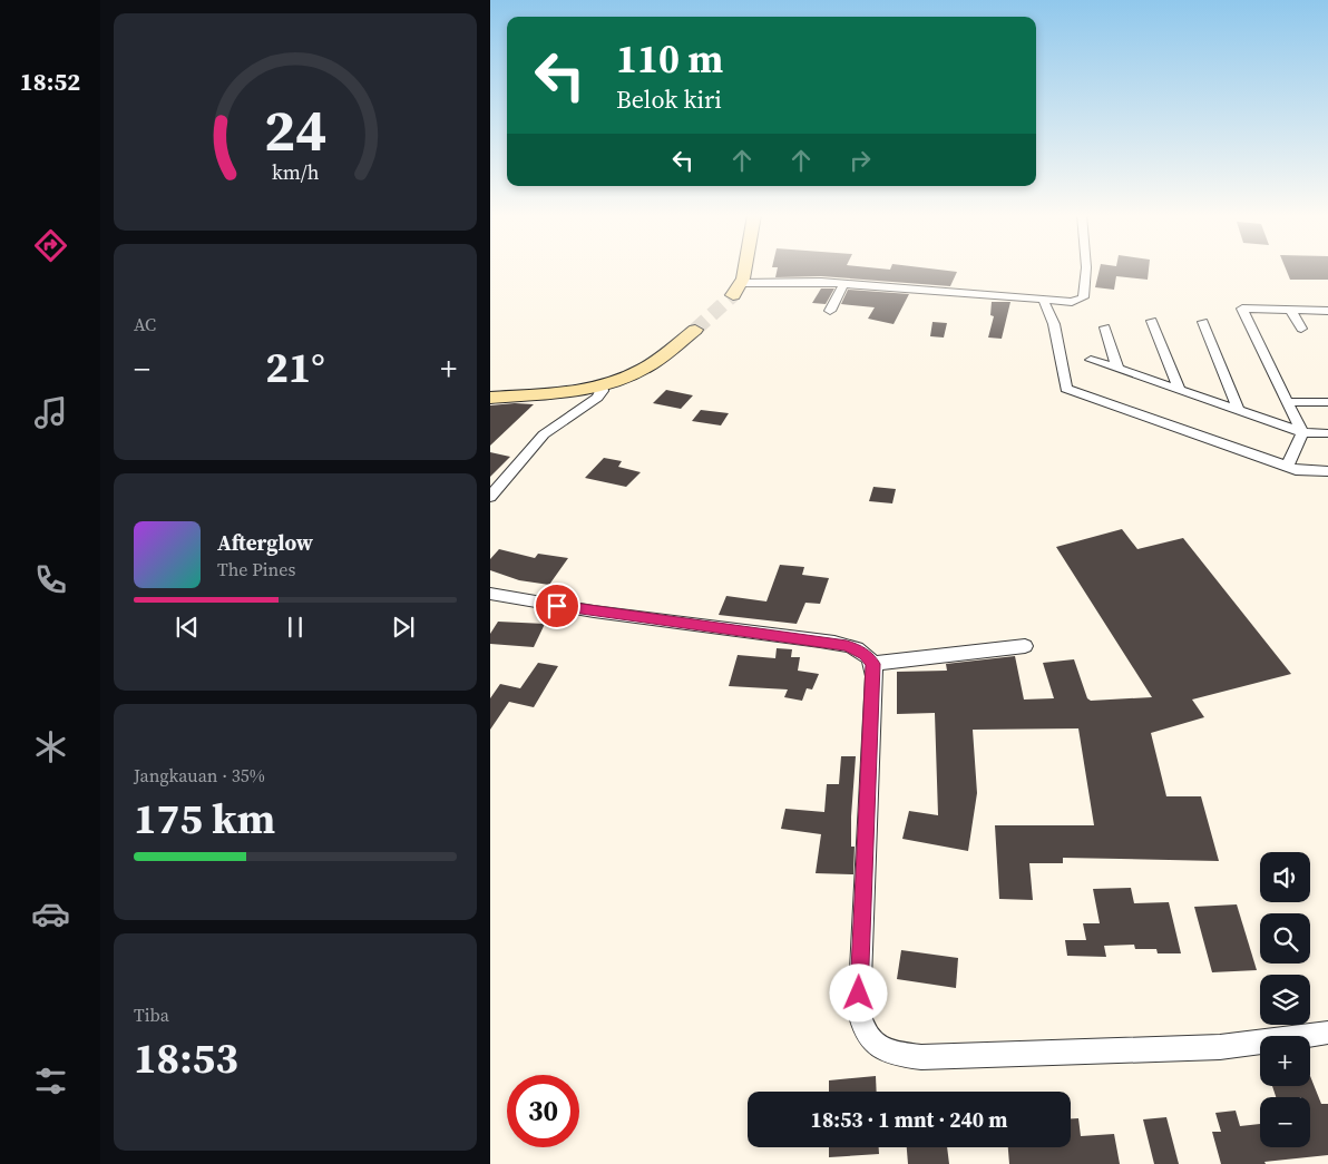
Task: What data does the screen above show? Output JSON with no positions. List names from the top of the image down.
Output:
{
  "page": {
    "tabs": "18:52",
    "turn": ["110 m", "Belok kiri"],
    "tile": [
      "AC",
      ["Jangkauan · 35%", "175 km"],
      ["Tiba", "18:53"]
    ],
    "heat": ["−", "21°", "+"],
    "song": ["Afterglow", "The Pines"],
    "map_buttons": ["+", "−"],
    "limit": "30",
    "trip": "18:53 · 1 mnt · 240 m",
    "gauge": ["24", "km/h"]
  }
}
